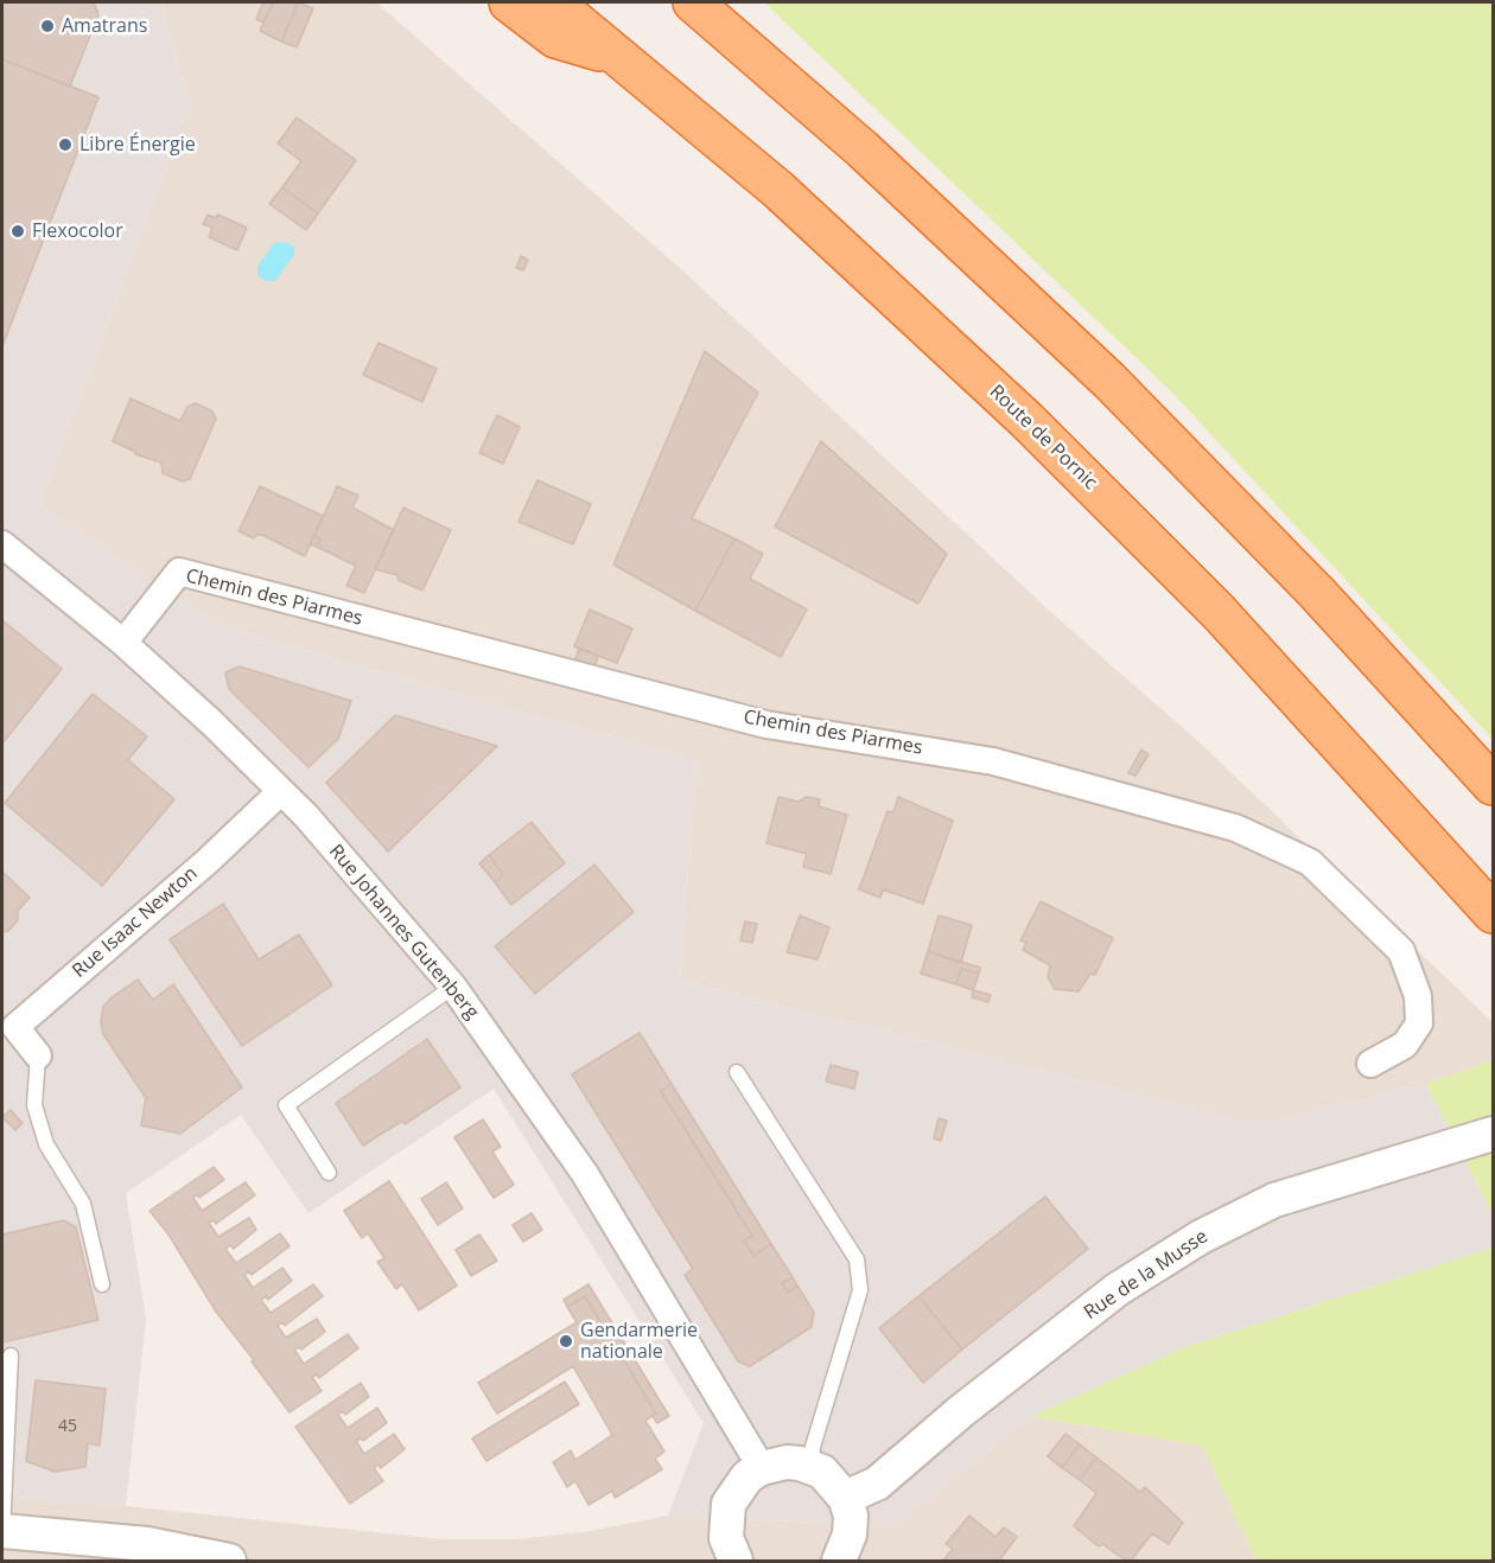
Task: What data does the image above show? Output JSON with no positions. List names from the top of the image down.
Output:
{
  "streets": {
    "highway": ["Route de Pornic"],
    "street": [
      "Chemin des Piarmes",
      "Rue Isaac Newton",
      "Rue Johannes Gutenberg",
      "Rue de la Musse"
    ]
  },
  "crossings": [
    ["Chemin des Piarmes", "Rue Johannes Gutenberg"],
    ["Rue Isaac Newton", "Rue Johannes Gutenberg"]
  ],
  "places": [
    "Amatrans",
    "Libre Énergie",
    "Flexocolor",
    "Gendarmerie nationale"
  ],
  "house_numbers": ["45"]
}
